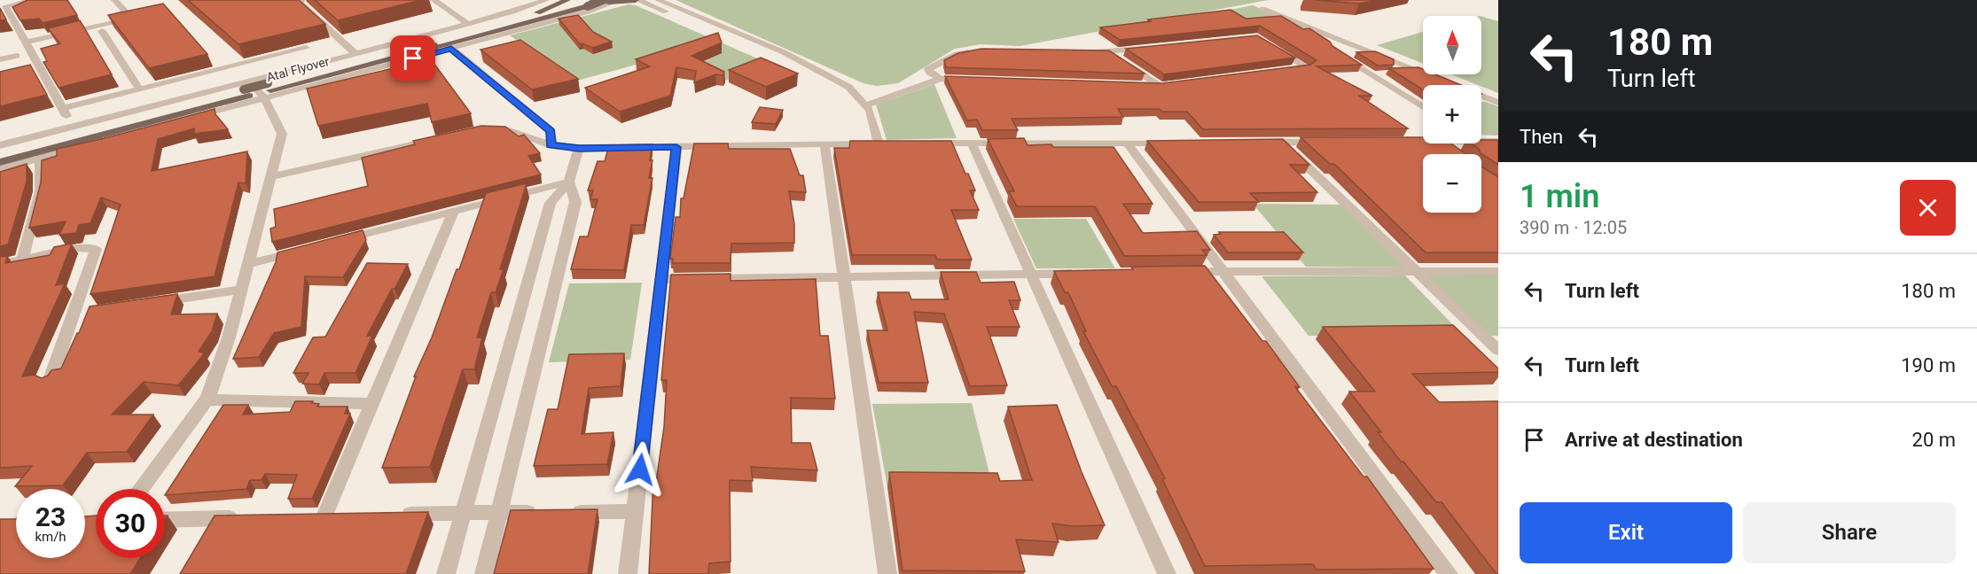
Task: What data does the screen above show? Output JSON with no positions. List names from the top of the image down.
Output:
{
  "streets": {
    "main road": ["Atal Flyover"]
  },
  "north": "top",
  "page": {
    "turn": ["180 m", "Turn left"],
    "map_buttons": ["+", "−"],
    "then": "Then",
    "heading": ["1 min", "390 m · 12:05"],
    "list": [
      {
        "name": "Turn left",
        "value": "180 m"
      },
      {
        "name": "Turn left",
        "value": "190 m"
      },
      {
        "name": "Arrive at destination",
        "value": "20 m"
      }
    ],
    "speed": "23 km/h",
    "limit": "30",
    "buttons": ["Exit", "Share"]
  }
}
